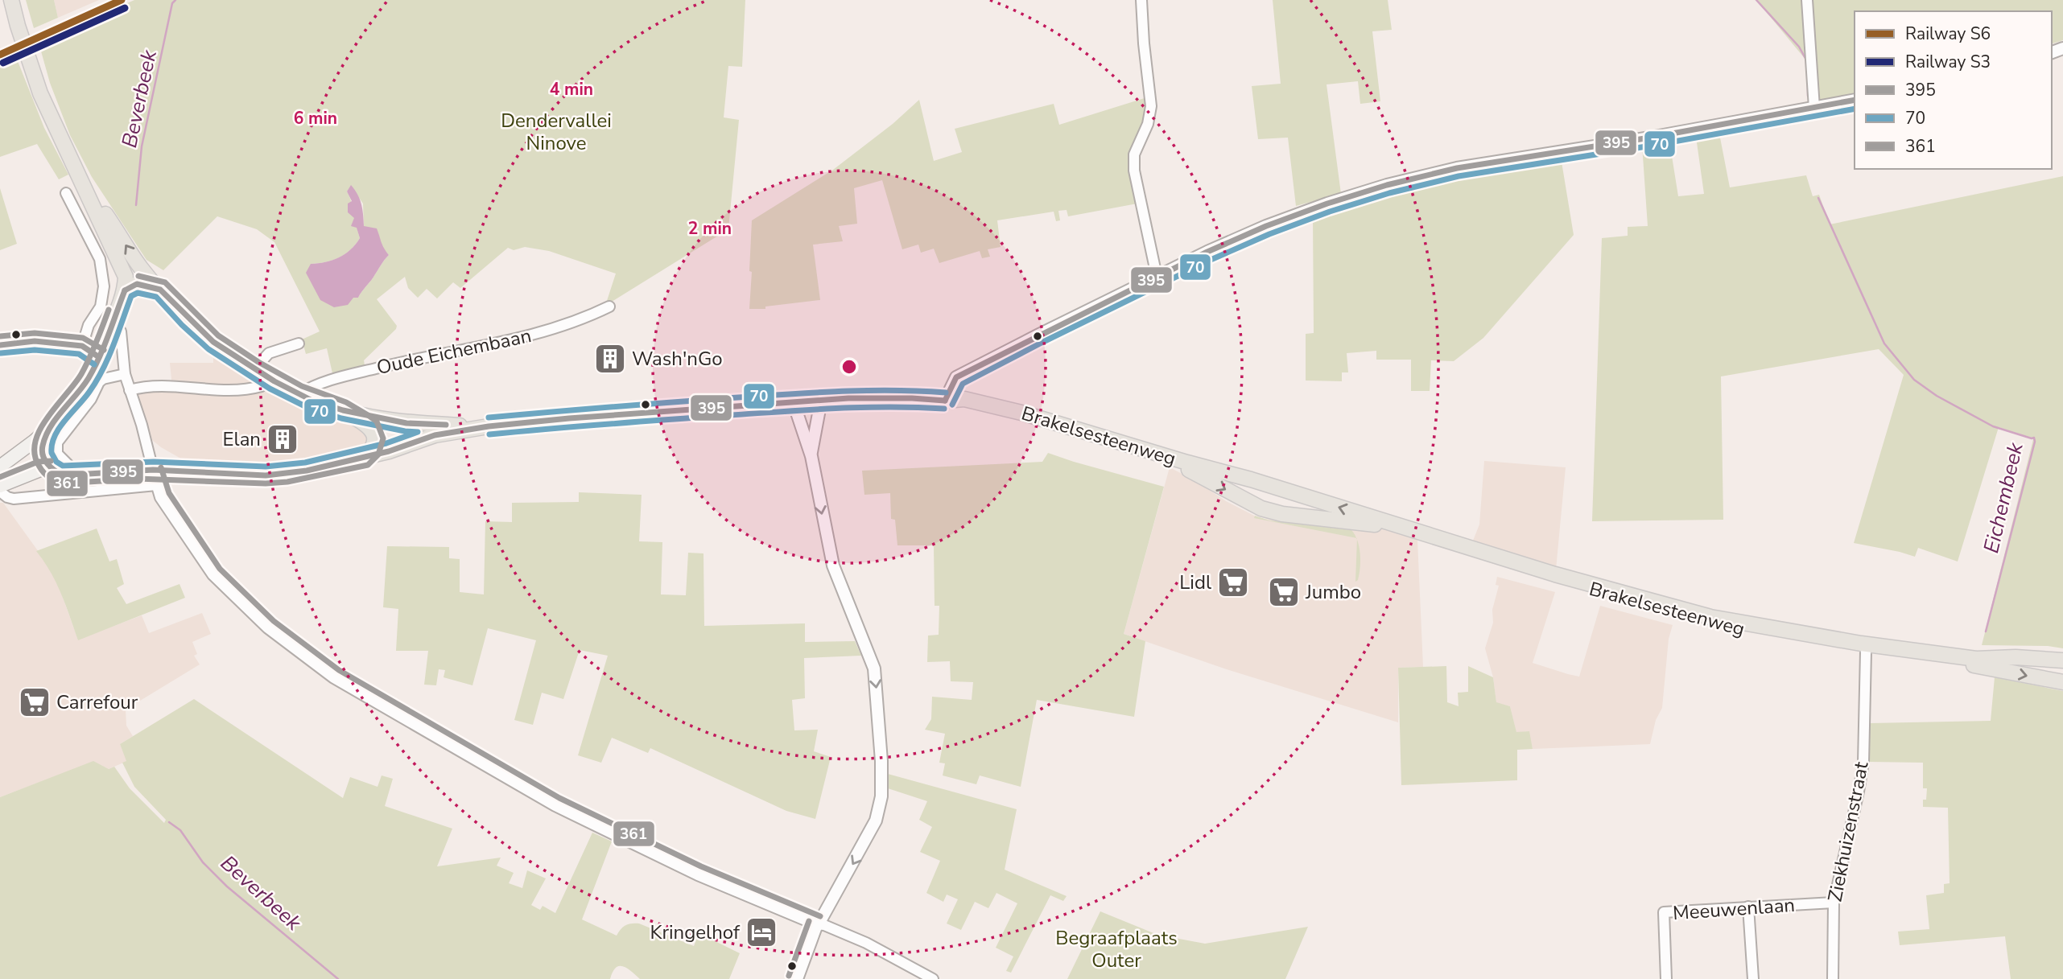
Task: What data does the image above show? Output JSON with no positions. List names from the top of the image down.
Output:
{
  "streets": {
    "main road": ["Brakelsesteenweg"],
    "street": ["Oude Eichembaan", "Ziekhuizenstraat", "Meeuwenlaan"]
  },
  "crossings": [
    ["Brakelsesteenweg", "Ziekhuizenstraat"],
    ["Ziekhuizenstraat", "Meeuwenlaan"]
  ],
  "water": ["Beverbeek", "Eichembeek"],
  "parks": ["Dendervallei Ninove", "Begraafplaats Outer"],
  "places": {
    "building": ["Wash'nGo", "Elan"],
    "supermarket": ["Lidl", "Jumbo", "Carrefour"],
    "hotel": ["Kringelhof"]
  },
  "lines": [
    "rail line S6",
    "rail line S3",
    "transit line 395",
    "transit line 70",
    "transit line 361"
  ],
  "legend": [
    "Railway S6",
    "Railway S3",
    "395",
    "70",
    "361"
  ],
  "rings": ["4 min", "6 min", "2 min"]
}
